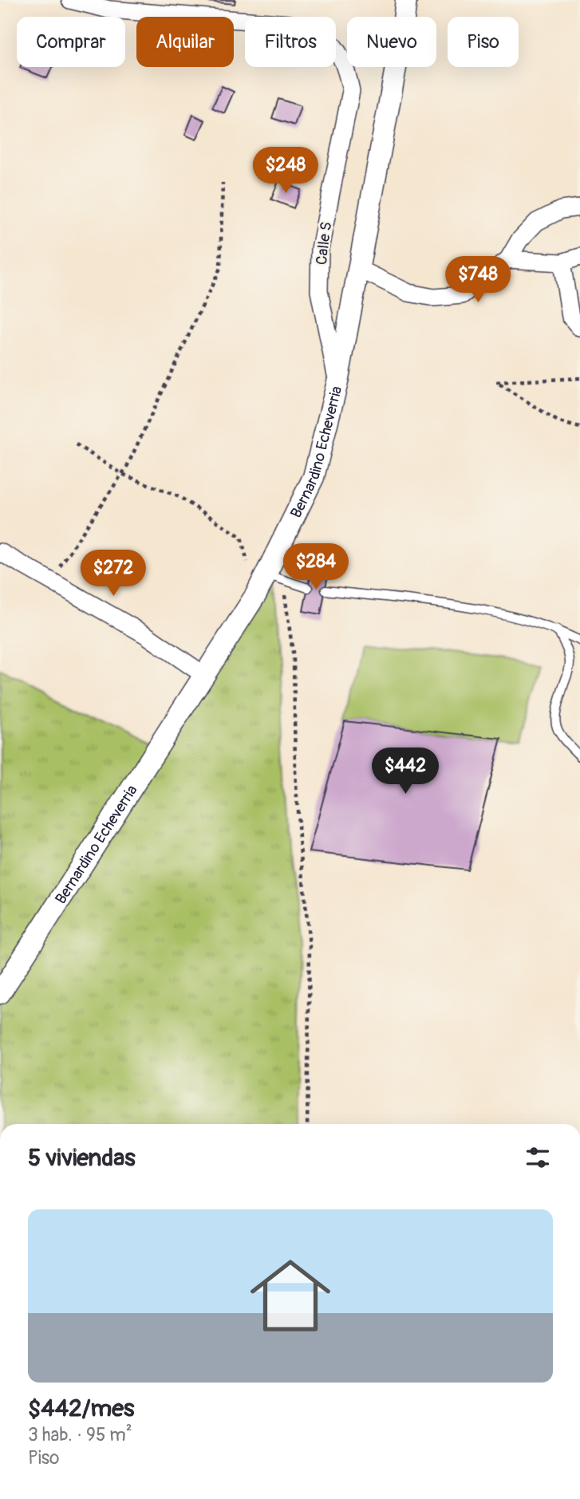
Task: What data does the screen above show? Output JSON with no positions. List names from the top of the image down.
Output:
{
  "streets": {
    "street": ["Calle S", "Bernardino Echeverria"]
  },
  "crossings": [
    ["Calle S", "Bernardino Echeverria"]
  ],
  "page": {
    "chip": [
      "Comprar",
      "Alquilar",
      "Filtros",
      "Nuevo",
      "Piso"
    ],
    "price": [
      "$248",
      "$748",
      "$284",
      "$272",
      "$442"
    ],
    "heading": "5 viviendas",
    "list": [
      {
        "name": "$442/mes",
        "note": "3 hab. · 95 m² · Piso"
      }
    ]
  }
}
